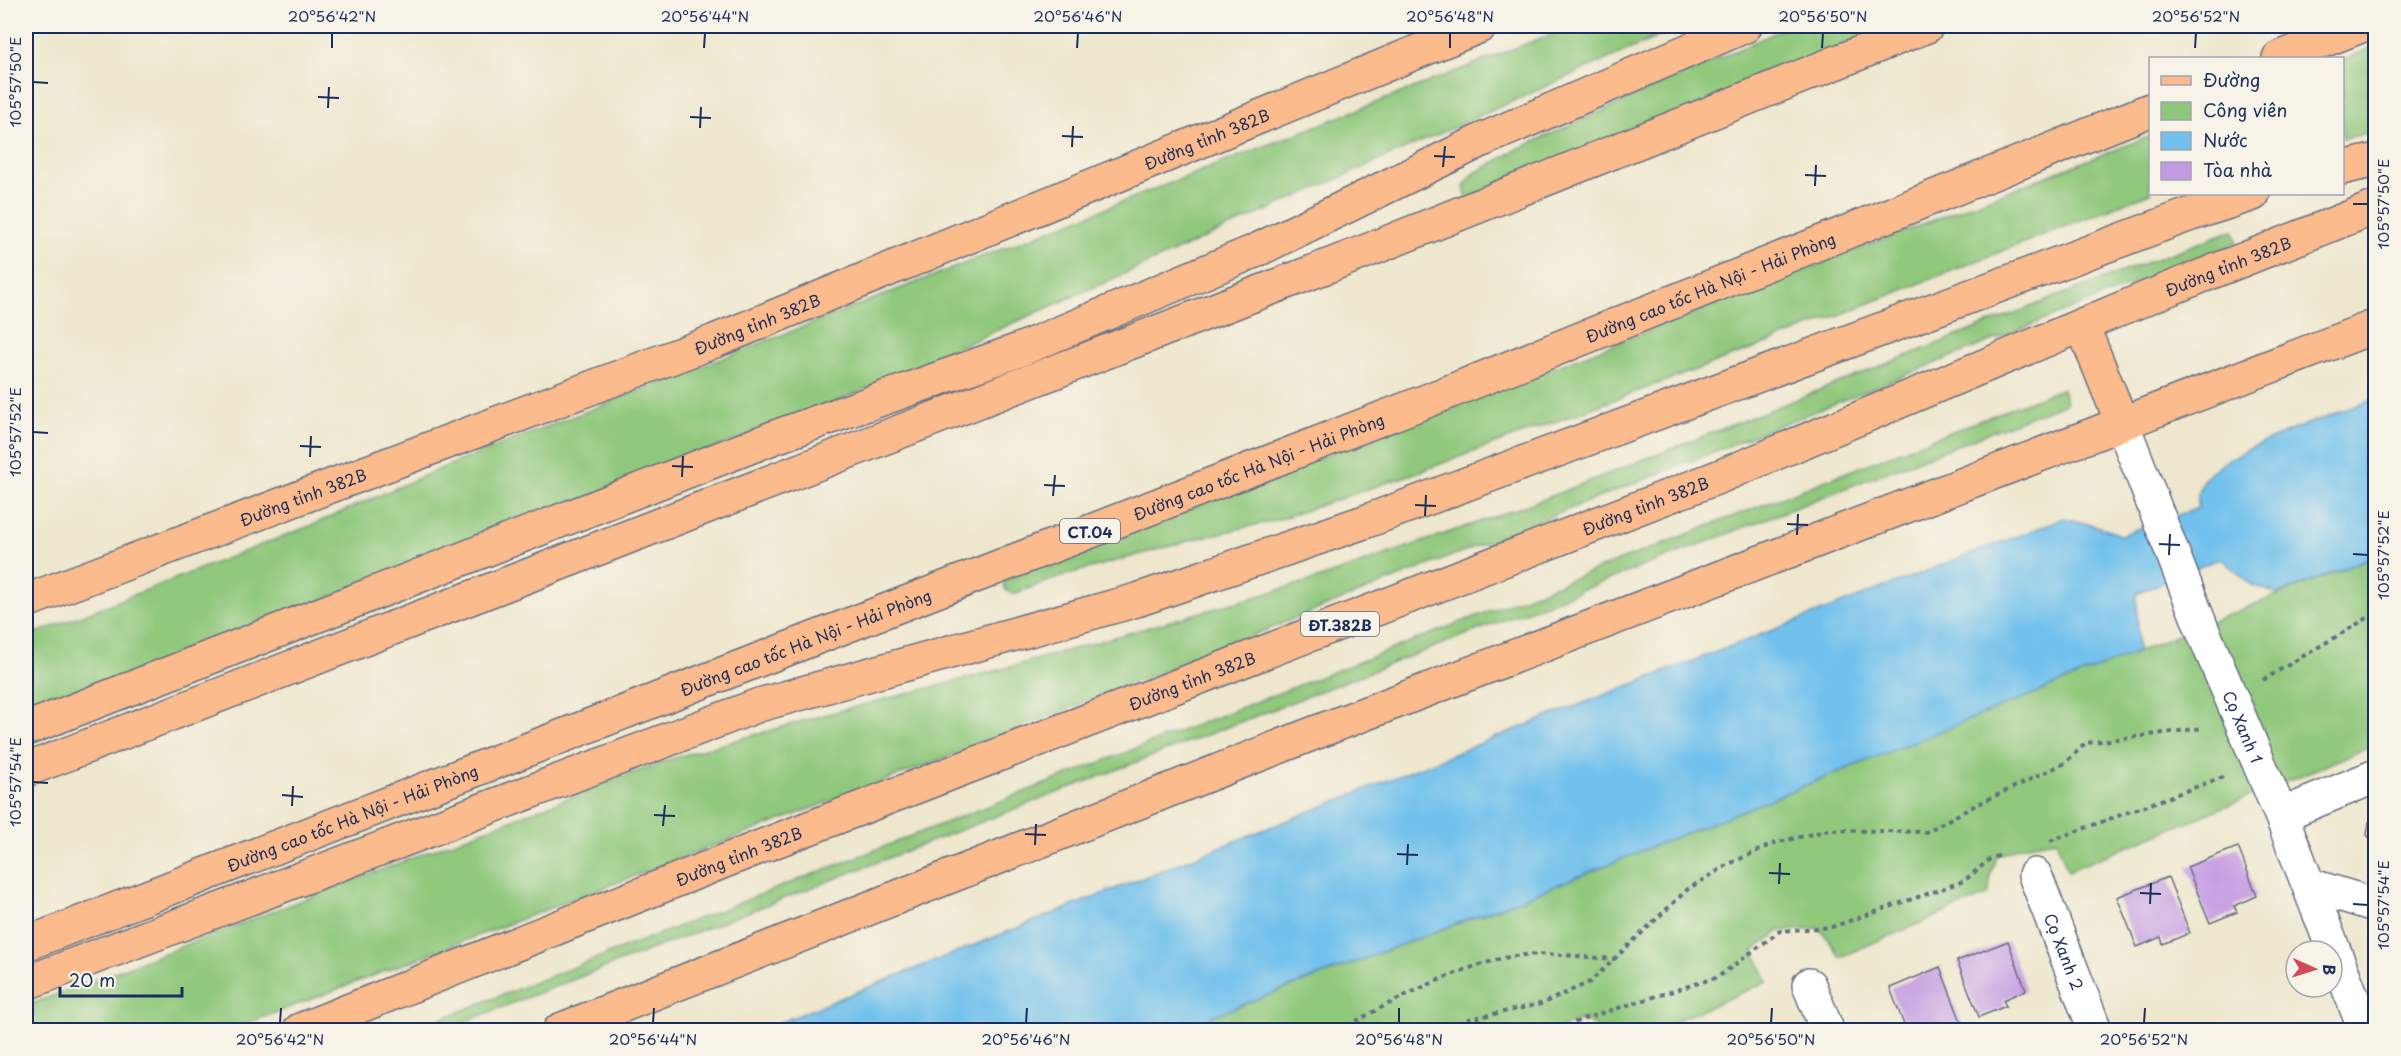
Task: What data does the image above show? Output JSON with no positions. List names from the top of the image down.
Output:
{
  "streets": {
    "main road": [
      "Đường tỉnh 382B",
      "Đường cao tốc Hà Nội - Hải Phòng",
      "CT.04",
      "ĐT.382B"
    ],
    "street": ["Cọ Xanh 1", "Cọ Xanh 2"]
  },
  "legend": [
    "Đường",
    "Công viên",
    "Nước",
    "Tòa nhà"
  ],
  "scale_bar": "20 m",
  "north": "right",
  "coordinates": [
    "20°56'42\"N",
    "20°56'44\"N",
    "20°56'46\"N",
    "20°56'48\"N",
    "20°56'50\"N",
    "20°56'52\"N",
    "105°57'50\"E",
    "105°57'52\"E",
    "105°57'54\"E"
  ]
}
